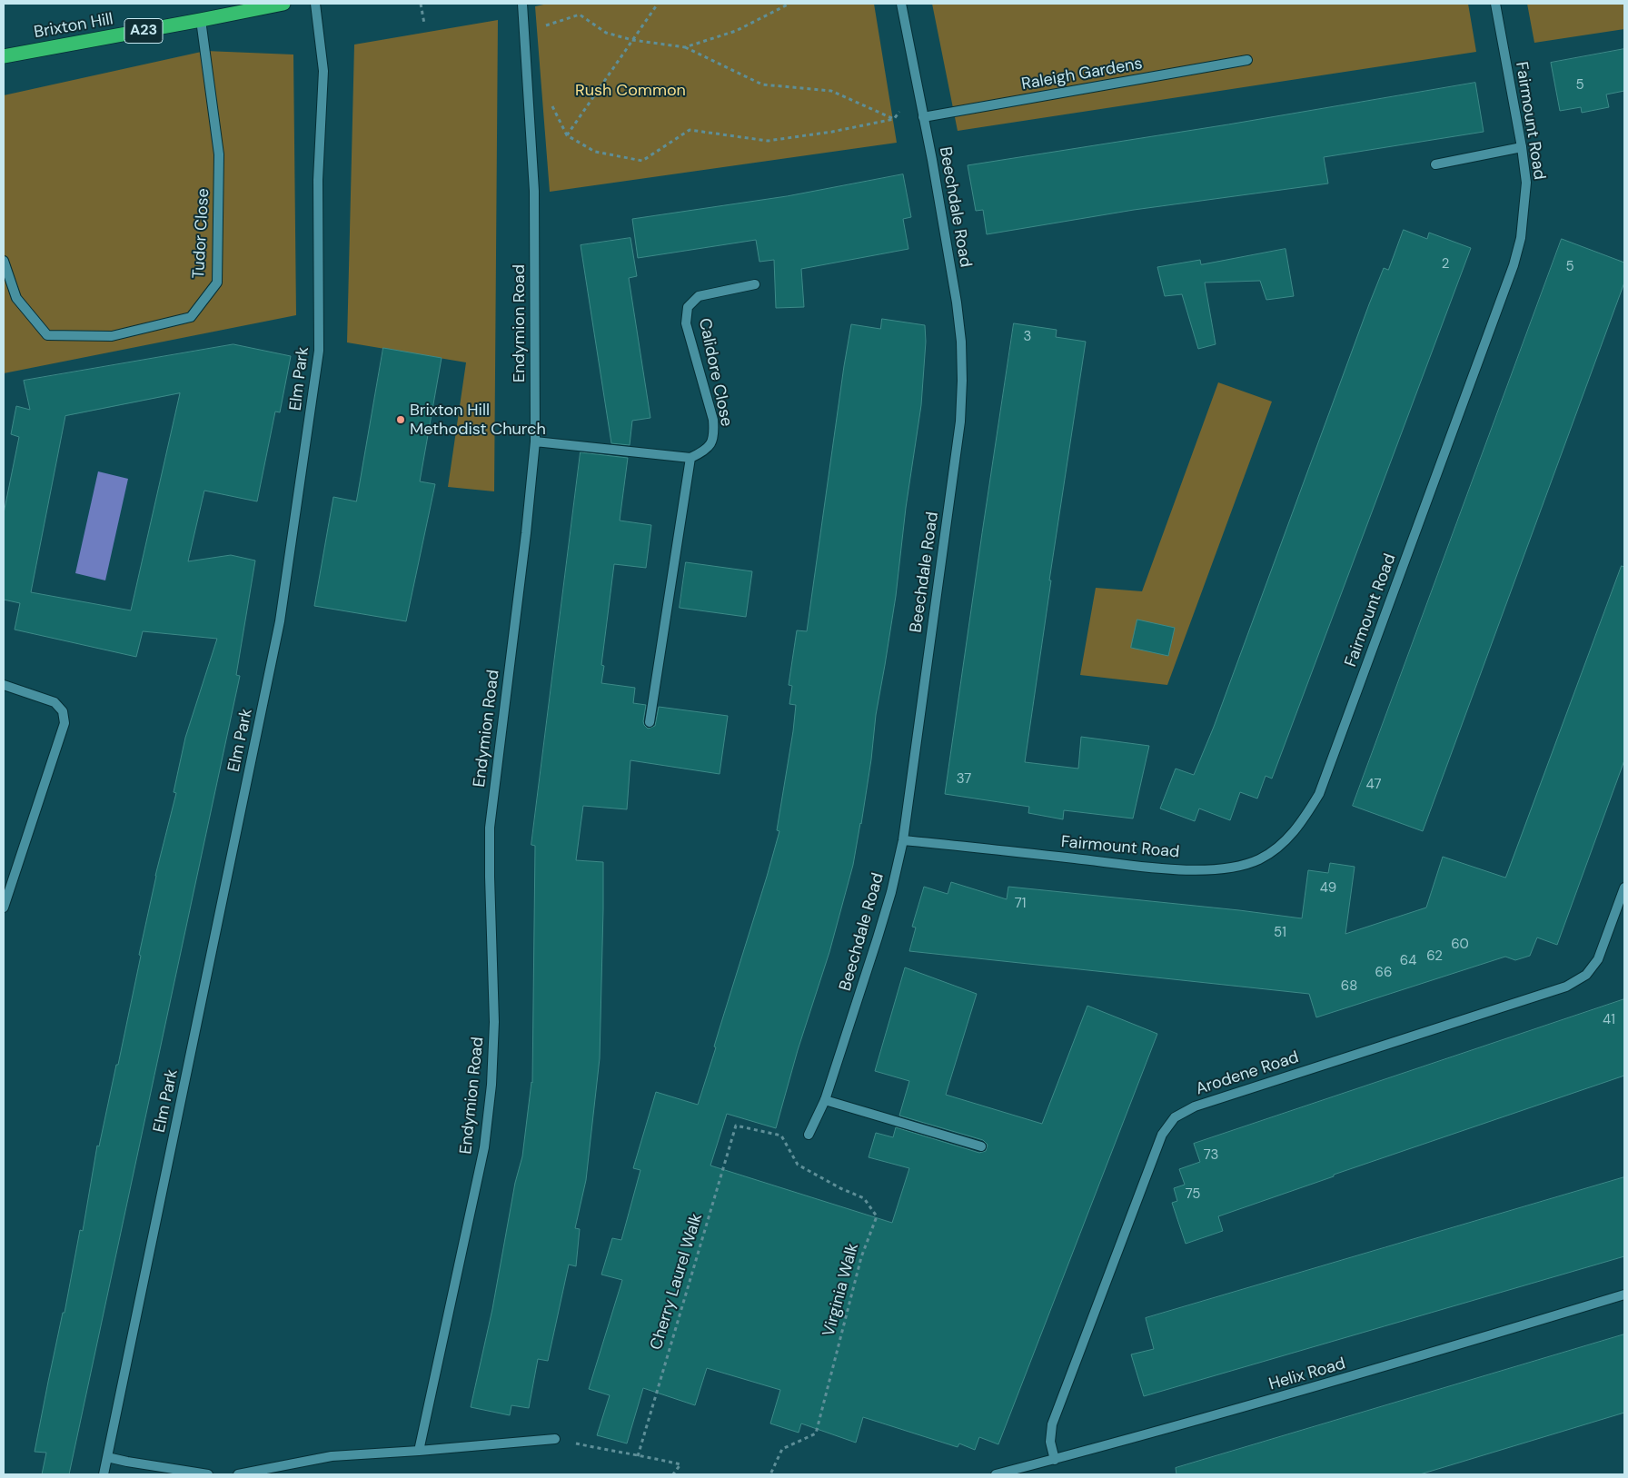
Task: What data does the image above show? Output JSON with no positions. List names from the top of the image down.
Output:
{
  "streets": {
    "highway": ["Brixton Hill", "A23"],
    "street": [
      "Raleigh Gardens",
      "Fairmount Road",
      "Beechdale Road",
      "Tudor Close",
      "Endymion Road",
      "Calidore Close",
      "Elm Park",
      "Arodene Road",
      "Helix Road"
    ],
    "path": ["Cherry Laurel Walk", "Virginia Walk"]
  },
  "crossings": [
    ["Brixton Hill", "Tudor Close"],
    ["Raleigh Gardens", "Beechdale Road"],
    ["Fairmount Road", "Beechdale Road"],
    ["Arodene Road", "Helix Road"],
    ["Cherry Laurel Walk", "Virginia Walk"]
  ],
  "parks": ["Rush Common"],
  "places": ["Brixton Hill Methodist Church"],
  "house_numbers": [
    "5",
    "2",
    "5",
    "3",
    "37",
    "47",
    "49",
    "71",
    "51",
    "60",
    "62",
    "64",
    "66",
    "68",
    "41",
    "73",
    "75"
  ]
}
